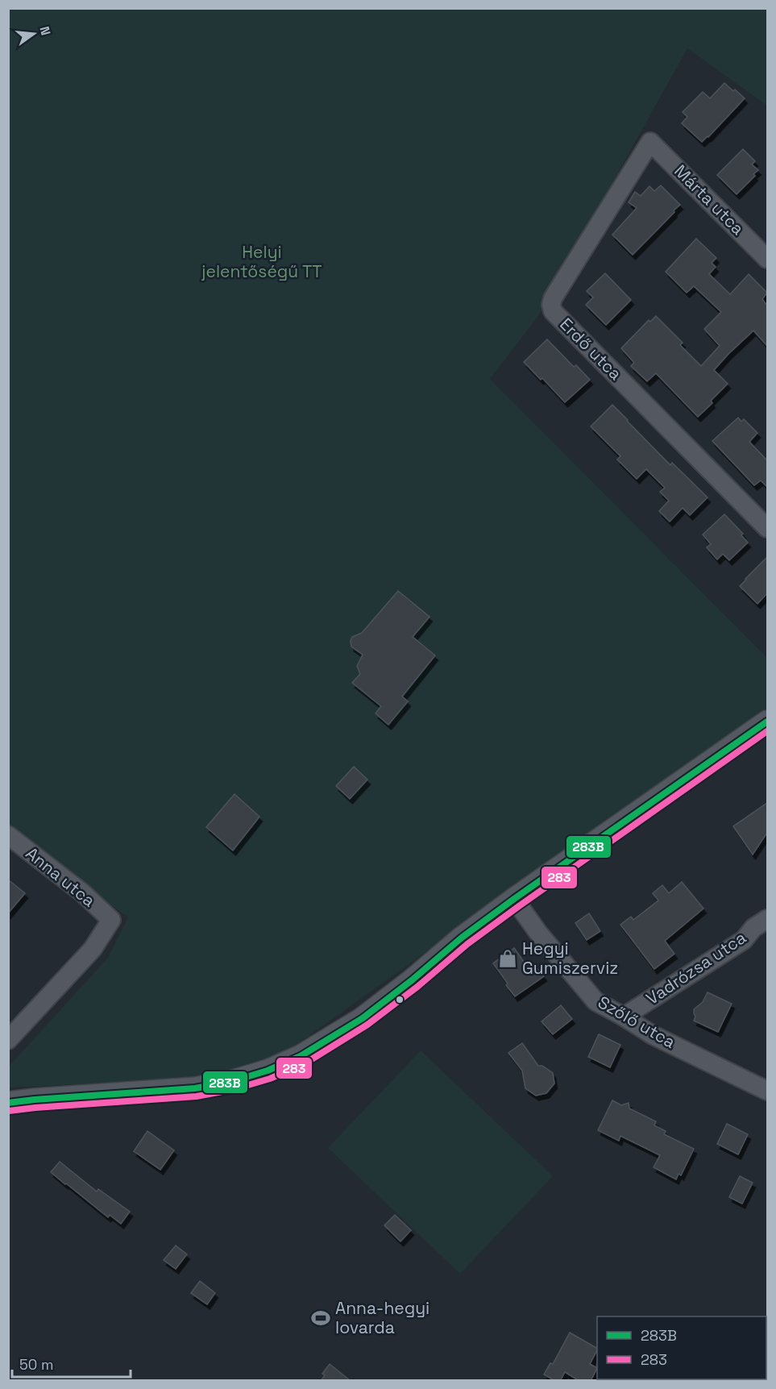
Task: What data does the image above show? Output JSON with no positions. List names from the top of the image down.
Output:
{
  "streets": {
    "street": [
      "Márta utca",
      "Erdő utca",
      "Anna utca",
      "Vadrózsa utca",
      "Szőlő utca"
    ]
  },
  "crossings": [
    ["Márta utca", "Erdő utca"],
    ["Vadrózsa utca", "Szőlő utca"]
  ],
  "parks": ["Helyi jelentőségű TT"],
  "places": {
    "shop": ["Hegyi Gumiszerviz"],
    "sports": ["Anna-hegyi lovarda"]
  },
  "lines": ["transit line 283B", "transit line 283"],
  "legend": ["283B", "283"],
  "scale_bar": "50 m",
  "north": "right"
}
